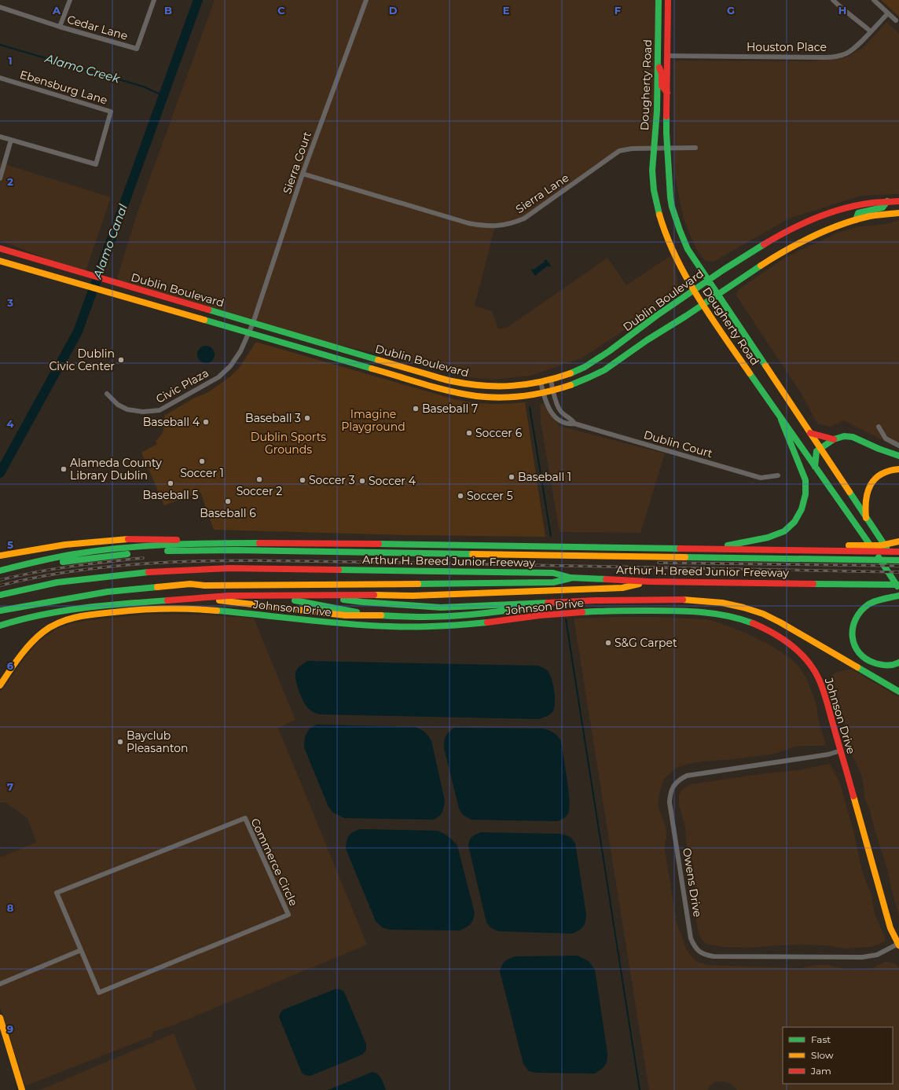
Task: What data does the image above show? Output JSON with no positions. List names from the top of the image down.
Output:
{
  "streets": {
    "main road": [
      "Dougherty Road",
      "Dublin Boulevard",
      "Arthur H. Breed Junior Freeway",
      "Johnson Drive"
    ],
    "street": [
      "Cedar Lane",
      "Houston Place",
      "Ebensburg Lane",
      "Sierra Court",
      "Sierra Lane",
      "Civic Plaza",
      "Dublin Court",
      "Commerce Circle",
      "Owens Drive"
    ]
  },
  "crossings": [
    ["Houston Place", "Dougherty Road"],
    ["Dougherty Road", "Sierra Lane"],
    ["Dougherty Road", "Dublin Boulevard"],
    ["Sierra Court", "Sierra Lane"],
    ["Sierra Court", "Dublin Boulevard"],
    ["Sierra Court", "Civic Plaza"],
    ["Dublin Boulevard", "Civic Plaza"],
    ["Dublin Boulevard", "Dublin Court"],
    ["Johnson Drive", "Owens Drive"]
  ],
  "water": ["Alamo Creek", "Alamo Canal"],
  "parks": ["Imagine Playground", "Dublin Sports Grounds"],
  "places": [
    "Dublin Civic Center",
    "Baseball 7",
    "Baseball 3",
    "Baseball 4",
    "Soccer 6",
    "Soccer 1",
    "Alameda County Library Dublin",
    "Baseball 1",
    "Soccer 2",
    "Soccer 3",
    "Soccer 4",
    "Baseball 5",
    "Soccer 5",
    "Baseball 6",
    "S&G Carpet",
    "Bayclub Pleasanton"
  ],
  "legend": ["Fast", "Slow", "Jam"],
  "grid": {
    "columns": [
      "A",
      "B",
      "C",
      "D",
      "E",
      "F",
      "G",
      "H"
    ],
    "rows": [
      "1",
      "2",
      "3",
      "4",
      "5",
      "6",
      "7",
      "8",
      "9"
    ]
  }
}
